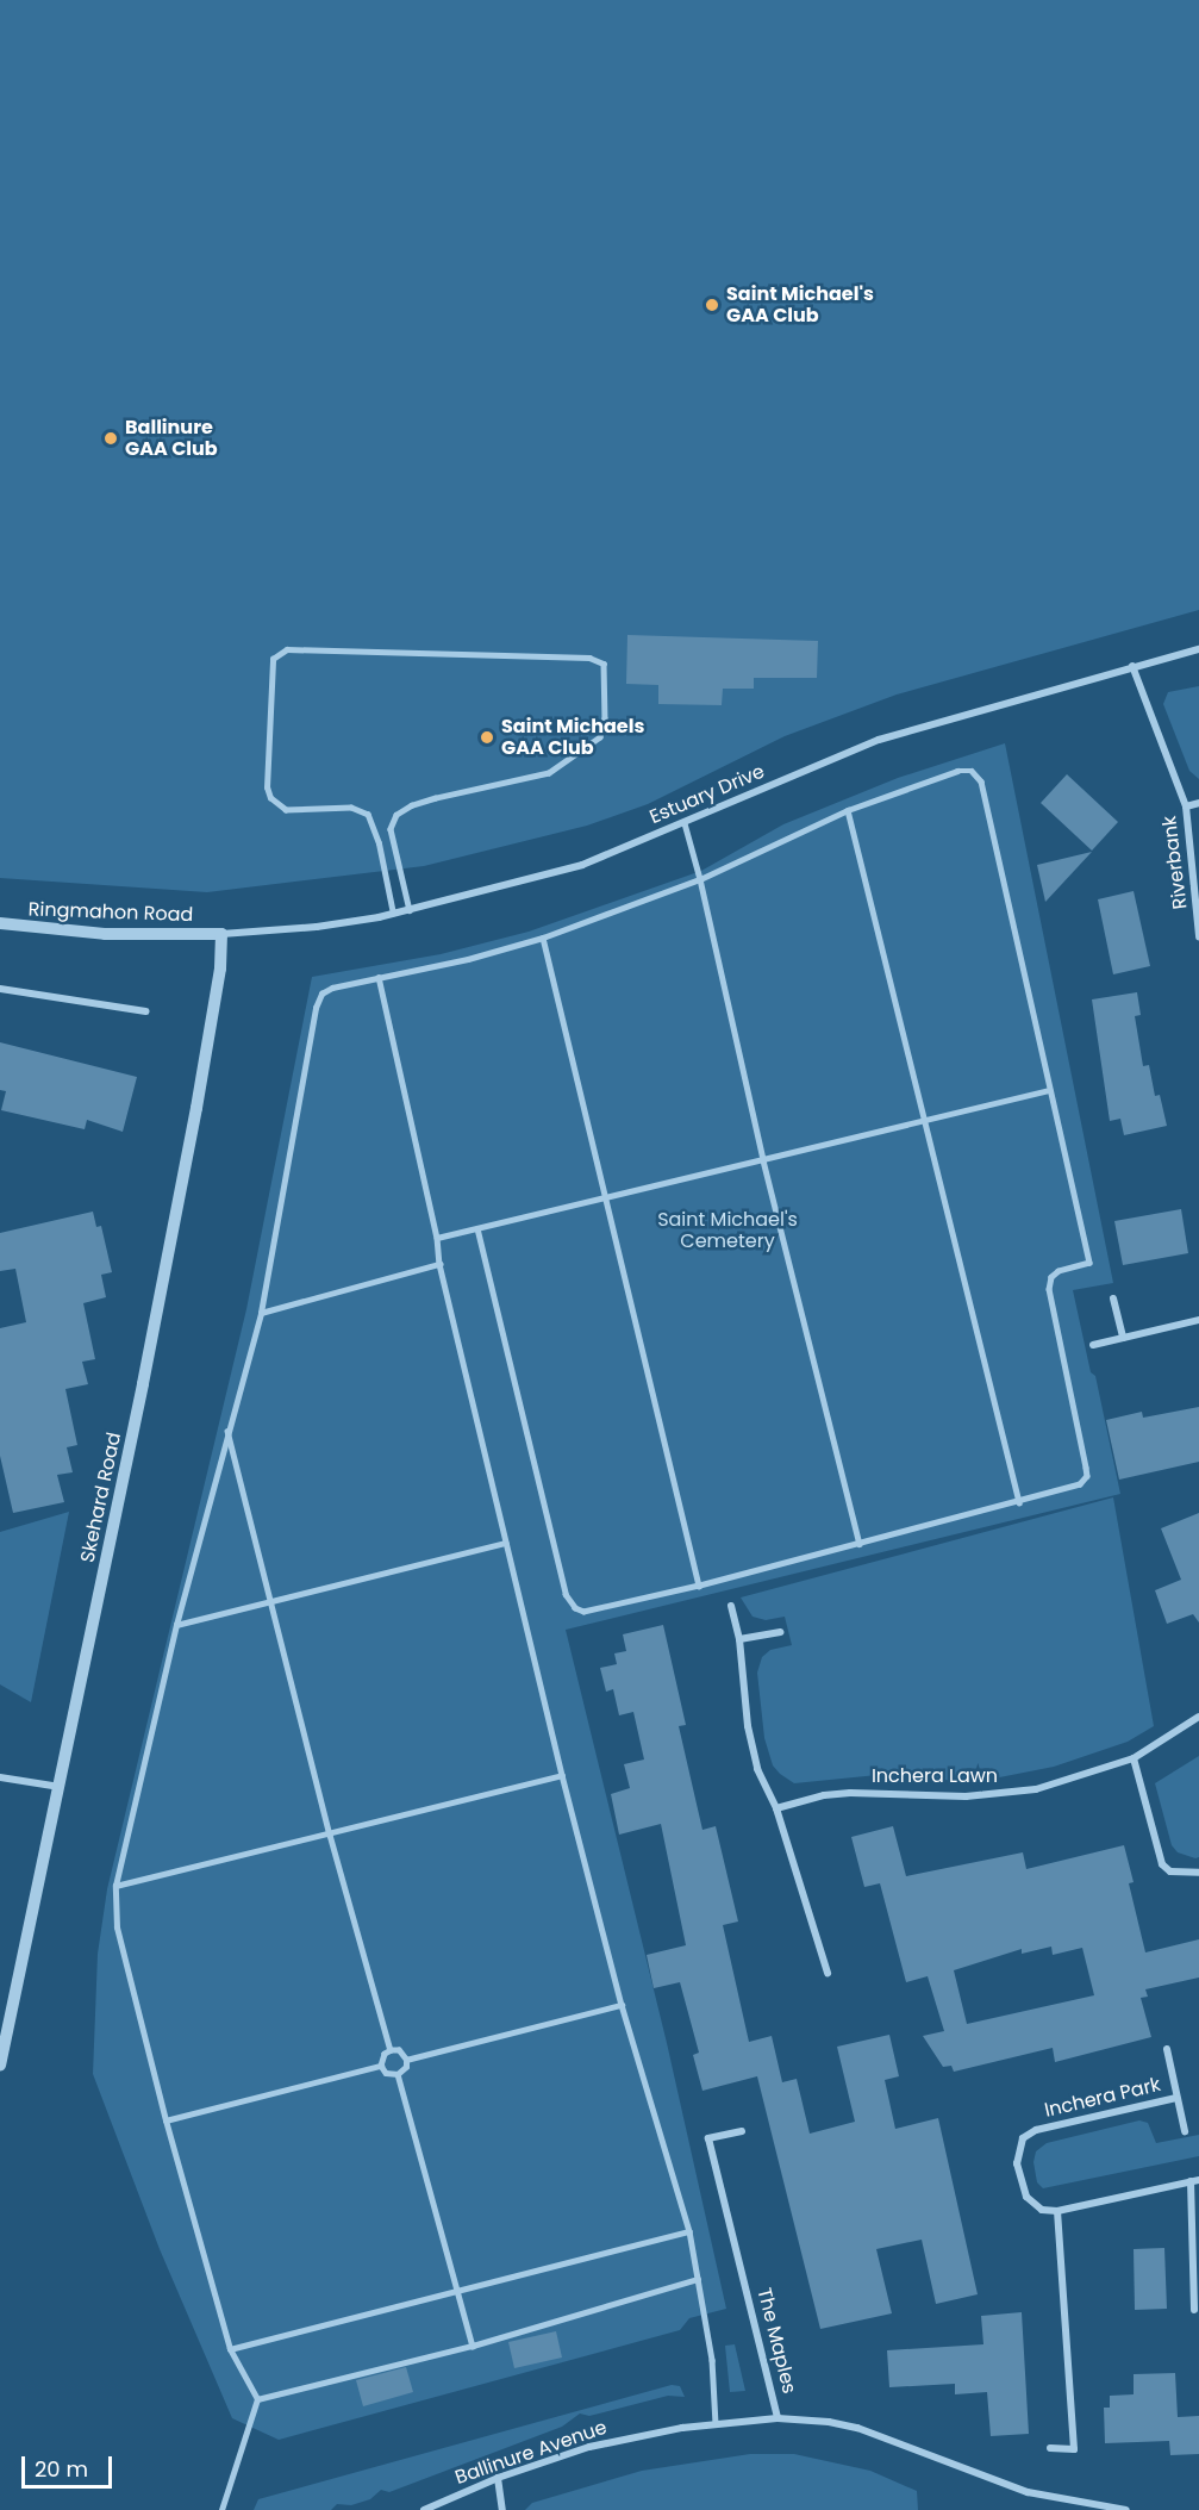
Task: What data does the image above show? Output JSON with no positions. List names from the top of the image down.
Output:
{
  "streets": {
    "street": [
      "Estuary Drive",
      "Riverbank",
      "Ringmahon Road",
      "Skehard Road",
      "Inchera Lawn",
      "Inchera Park",
      "The Maples",
      "Ballinure Avenue"
    ]
  },
  "crossings": [
    ["Estuary Drive", "Riverbank"],
    ["Estuary Drive", "Ringmahon Road"],
    ["Estuary Drive", "Skehard Road"],
    ["Ringmahon Road", "Skehard Road"],
    ["The Maples", "Ballinure Avenue"]
  ],
  "parks": ["Saint Michael's Cemetery"],
  "places": ["Saint Michael's GAA Club", "Ballinure GAA Club", "Saint Michaels GAA Club"],
  "scale_bar": "20 m"
}
